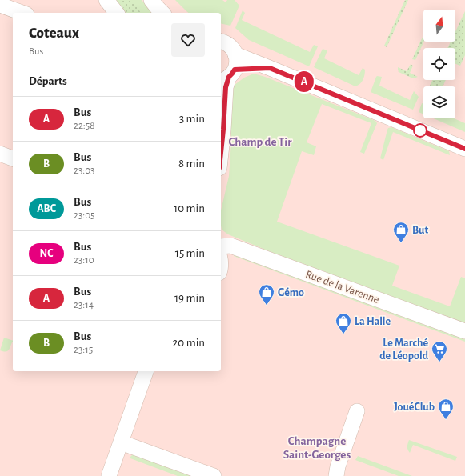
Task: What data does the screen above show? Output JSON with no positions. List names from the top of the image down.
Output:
{
  "streets": {
    "street": ["Rue de la Varenne"]
  },
  "districts": ["Champ de Tir", "Champagne Saint-Georges"],
  "places": {
    "shop": [
      "But",
      "Gémo",
      "La Halle",
      "JouéClub"
    ],
    "supermarket": ["Le Marché de Léopold"]
  },
  "lines": ["bus line A"],
  "north": "top",
  "page": {
    "on_map": "A",
    "heading": [
      ["Coteaux", "Bus"],
      "Départs"
    ],
    "list": [
      {
        "mark": "A",
        "name": "Bus",
        "note": "22:58",
        "value": "3 min"
      },
      {
        "mark": "B",
        "name": "Bus",
        "note": "23:03",
        "value": "8 min"
      },
      {
        "mark": "ABC",
        "name": "Bus",
        "note": "23:05",
        "value": "10 min"
      },
      {
        "mark": "NC",
        "name": "Bus",
        "note": "23:10",
        "value": "15 min"
      },
      {
        "mark": "A",
        "name": "Bus",
        "note": "23:14",
        "value": "19 min"
      },
      {
        "mark": "B",
        "name": "Bus",
        "note": "23:15",
        "value": "20 min"
      }
    ]
  }
}
